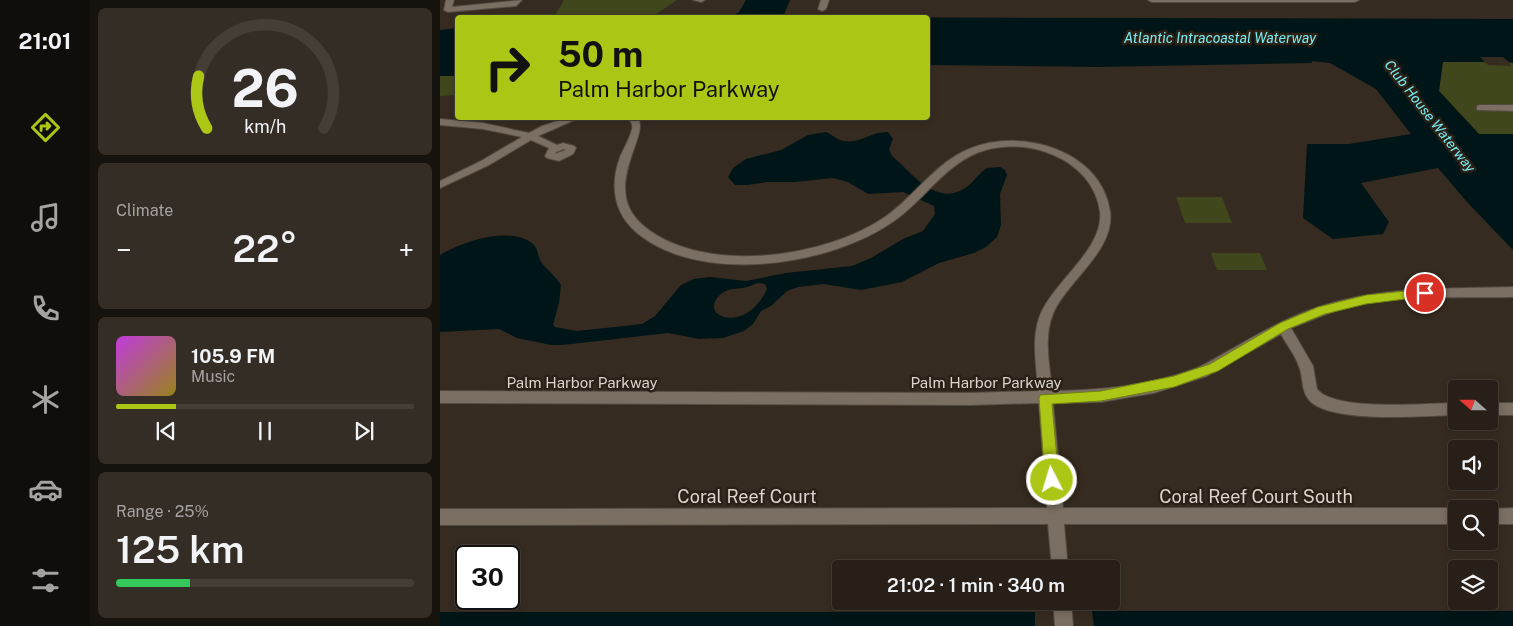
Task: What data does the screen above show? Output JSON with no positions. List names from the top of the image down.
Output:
{
  "streets": {
    "street": ["Palm Harbor Parkway", "Coral Reef Court", "Coral Reef Court South"]
  },
  "crossings": [
    ["Coral Reef Court", "Coral Reef Court South"]
  ],
  "water": ["Atlantic Intracoastal Waterway", "Club House Waterway"],
  "north": "left",
  "page": {
    "tabs": "21:01",
    "turn": ["50 m", "Palm Harbor Parkway"],
    "tile": [
      "Climate",
      ["Range · 25%", "125 km"]
    ],
    "heat": ["−", "22°", "+"],
    "song": ["105.9 FM", "Music"],
    "limit": "30",
    "trip": "21:02 · 1 min · 340 m",
    "gauge": ["26", "km/h"]
  }
}
